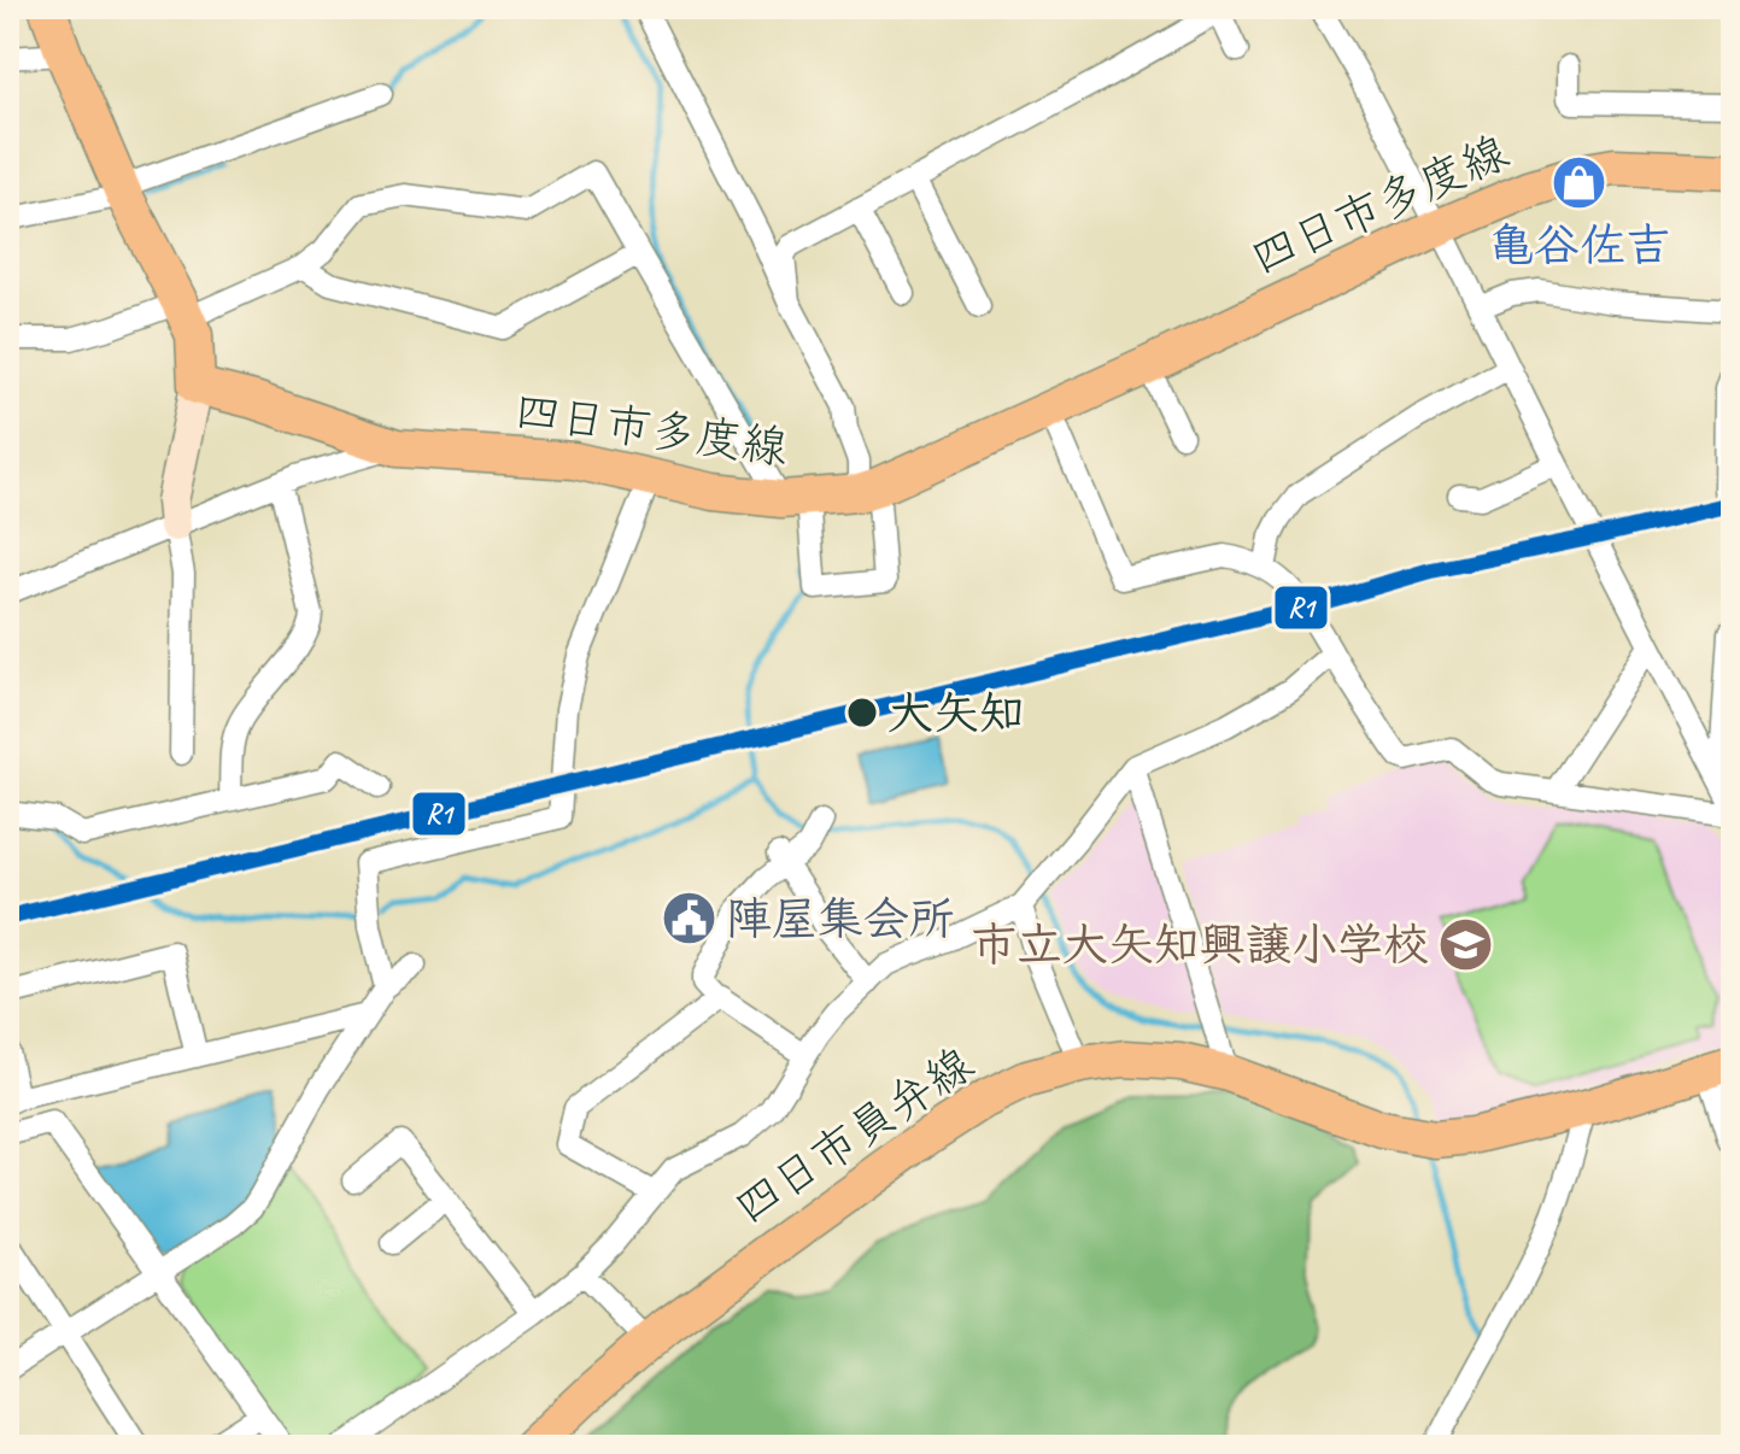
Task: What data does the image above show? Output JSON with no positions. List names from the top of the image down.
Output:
{
  "streets": {
    "main road": ["四日市多度線", "四日市員弁線"]
  },
  "places": {
    "shop": ["亀谷佐吉"],
    "other": ["大矢知"],
    "public building": ["陣屋集会所"],
    "school or university": ["市立大矢知興譲小学校"]
  },
  "lines": ["transit line R1"]
}
